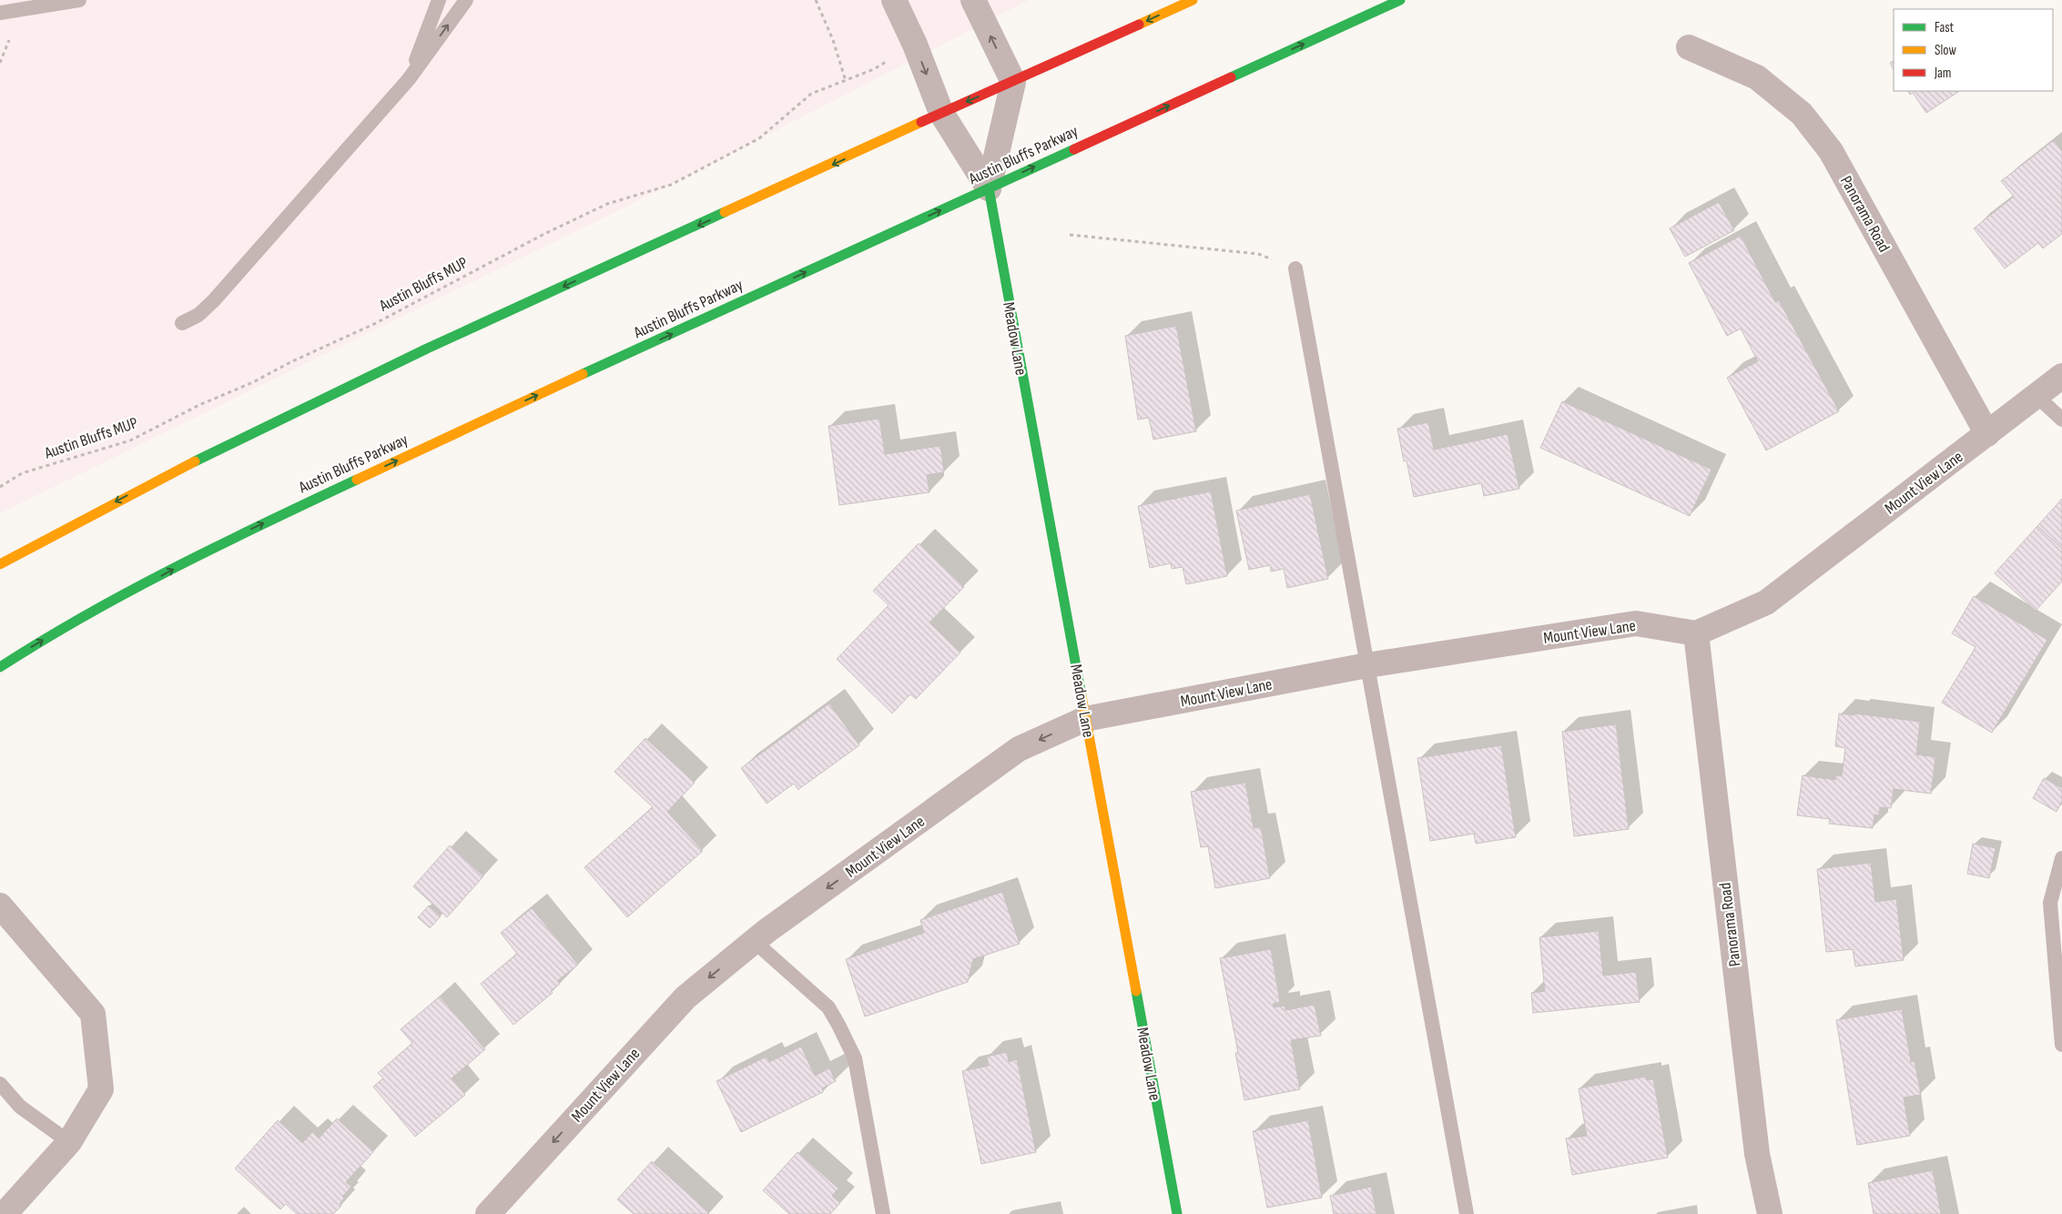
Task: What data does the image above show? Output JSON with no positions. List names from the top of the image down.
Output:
{
  "streets": {
    "main road": ["Austin Bluffs Parkway", "Meadow Lane"],
    "street": ["Panorama Road", "Mount View Lane"],
    "path": ["Austin Bluffs MUP"]
  },
  "crossings": [
    ["Austin Bluffs Parkway", "Meadow Lane"],
    ["Panorama Road", "Mount View Lane"],
    ["Meadow Lane", "Mount View Lane"]
  ],
  "one_way": ["Mount View Lane"],
  "legend": ["Fast", "Slow", "Jam"]
}
